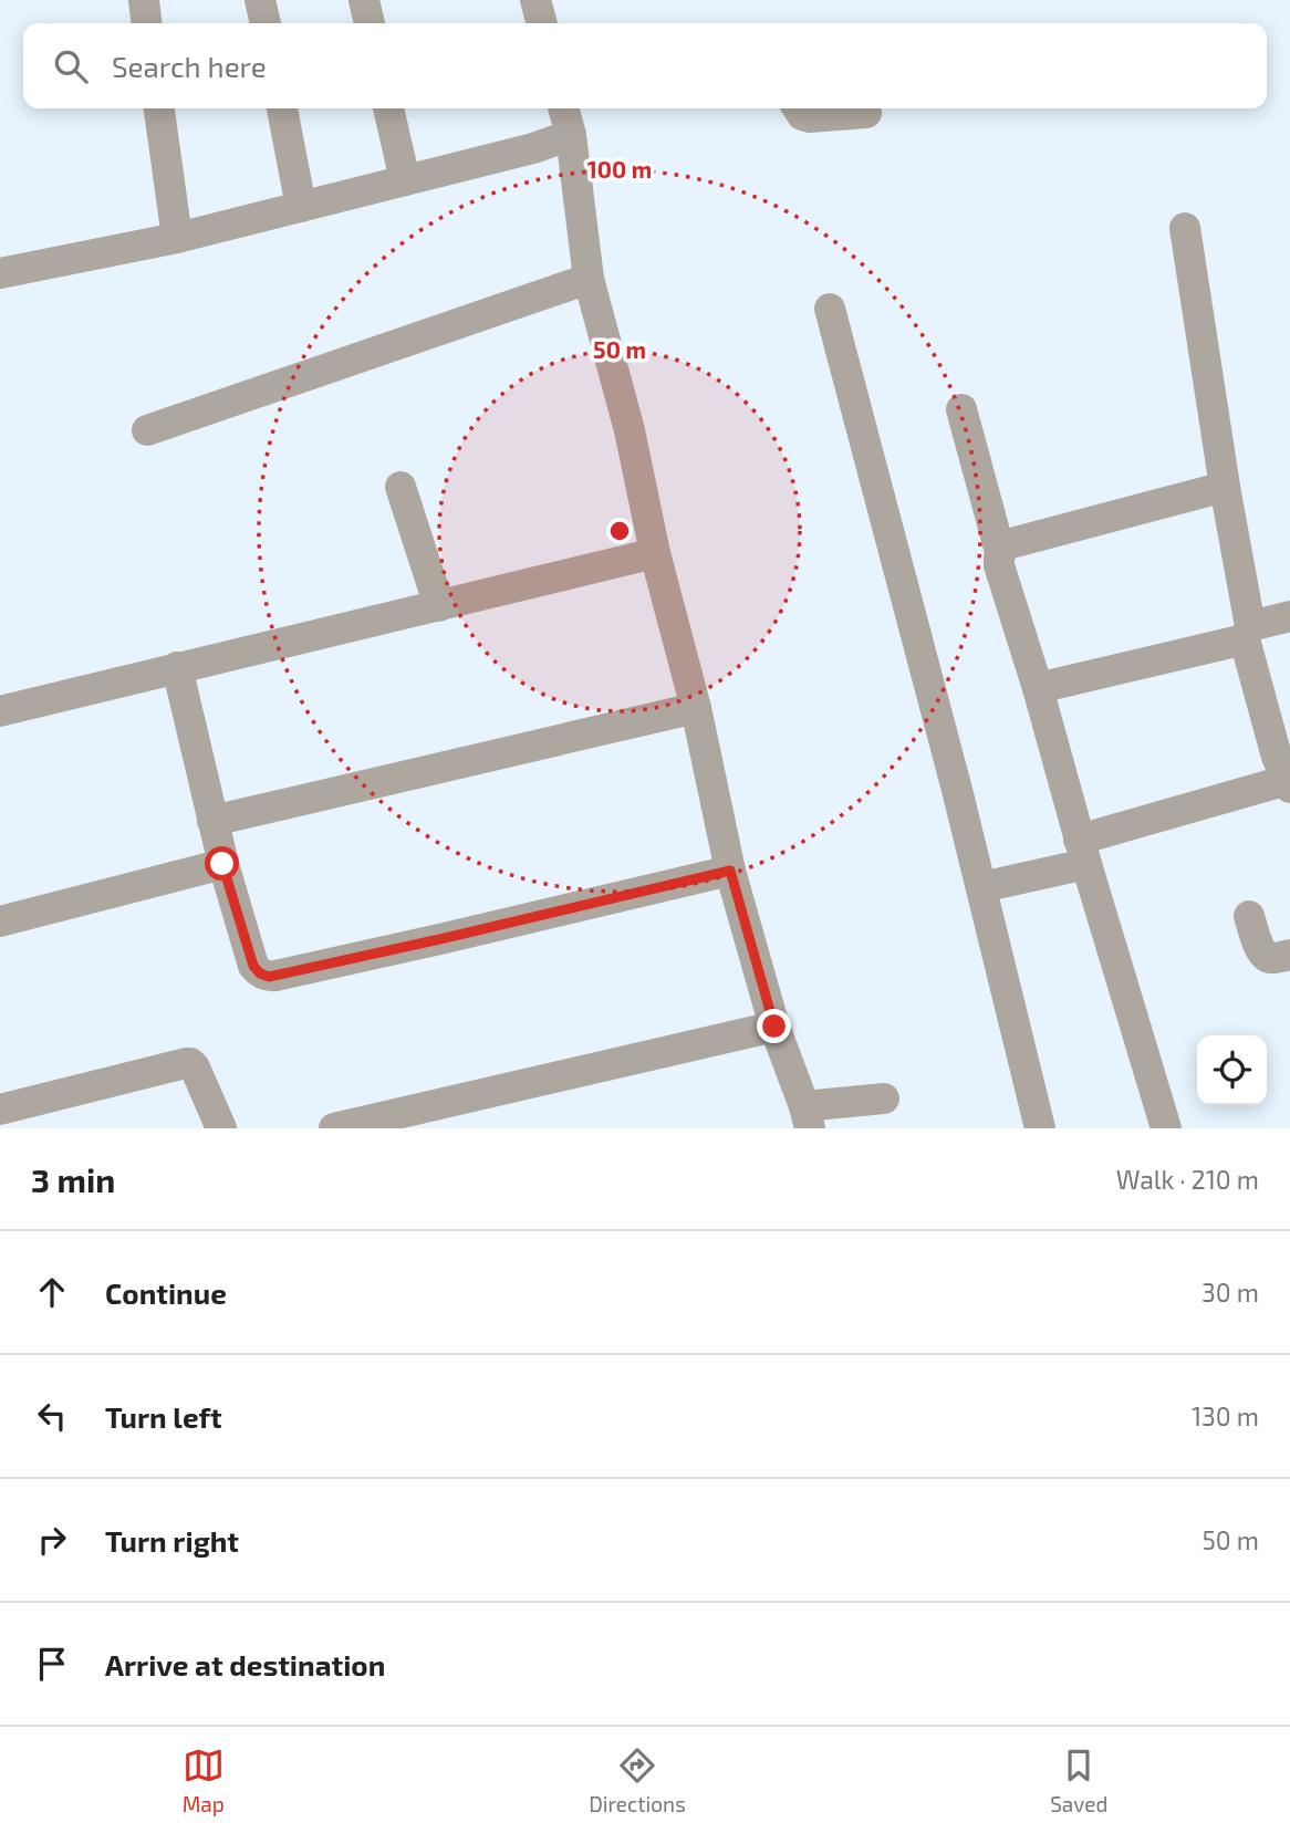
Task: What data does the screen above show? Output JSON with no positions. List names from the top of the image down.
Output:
{
  "page": {
    "search": "Search here",
    "heading": ["3 min", "Walk · 210 m"],
    "list": [
      ["Continue", "30 m"],
      ["Turn left", "130 m"],
      ["Turn right", "50 m"],
      "Arrive at destination"
    ],
    "nav": ["Map", "Directions", "Saved"]
  },
  "rings": ["100 m", "50 m"]
}
